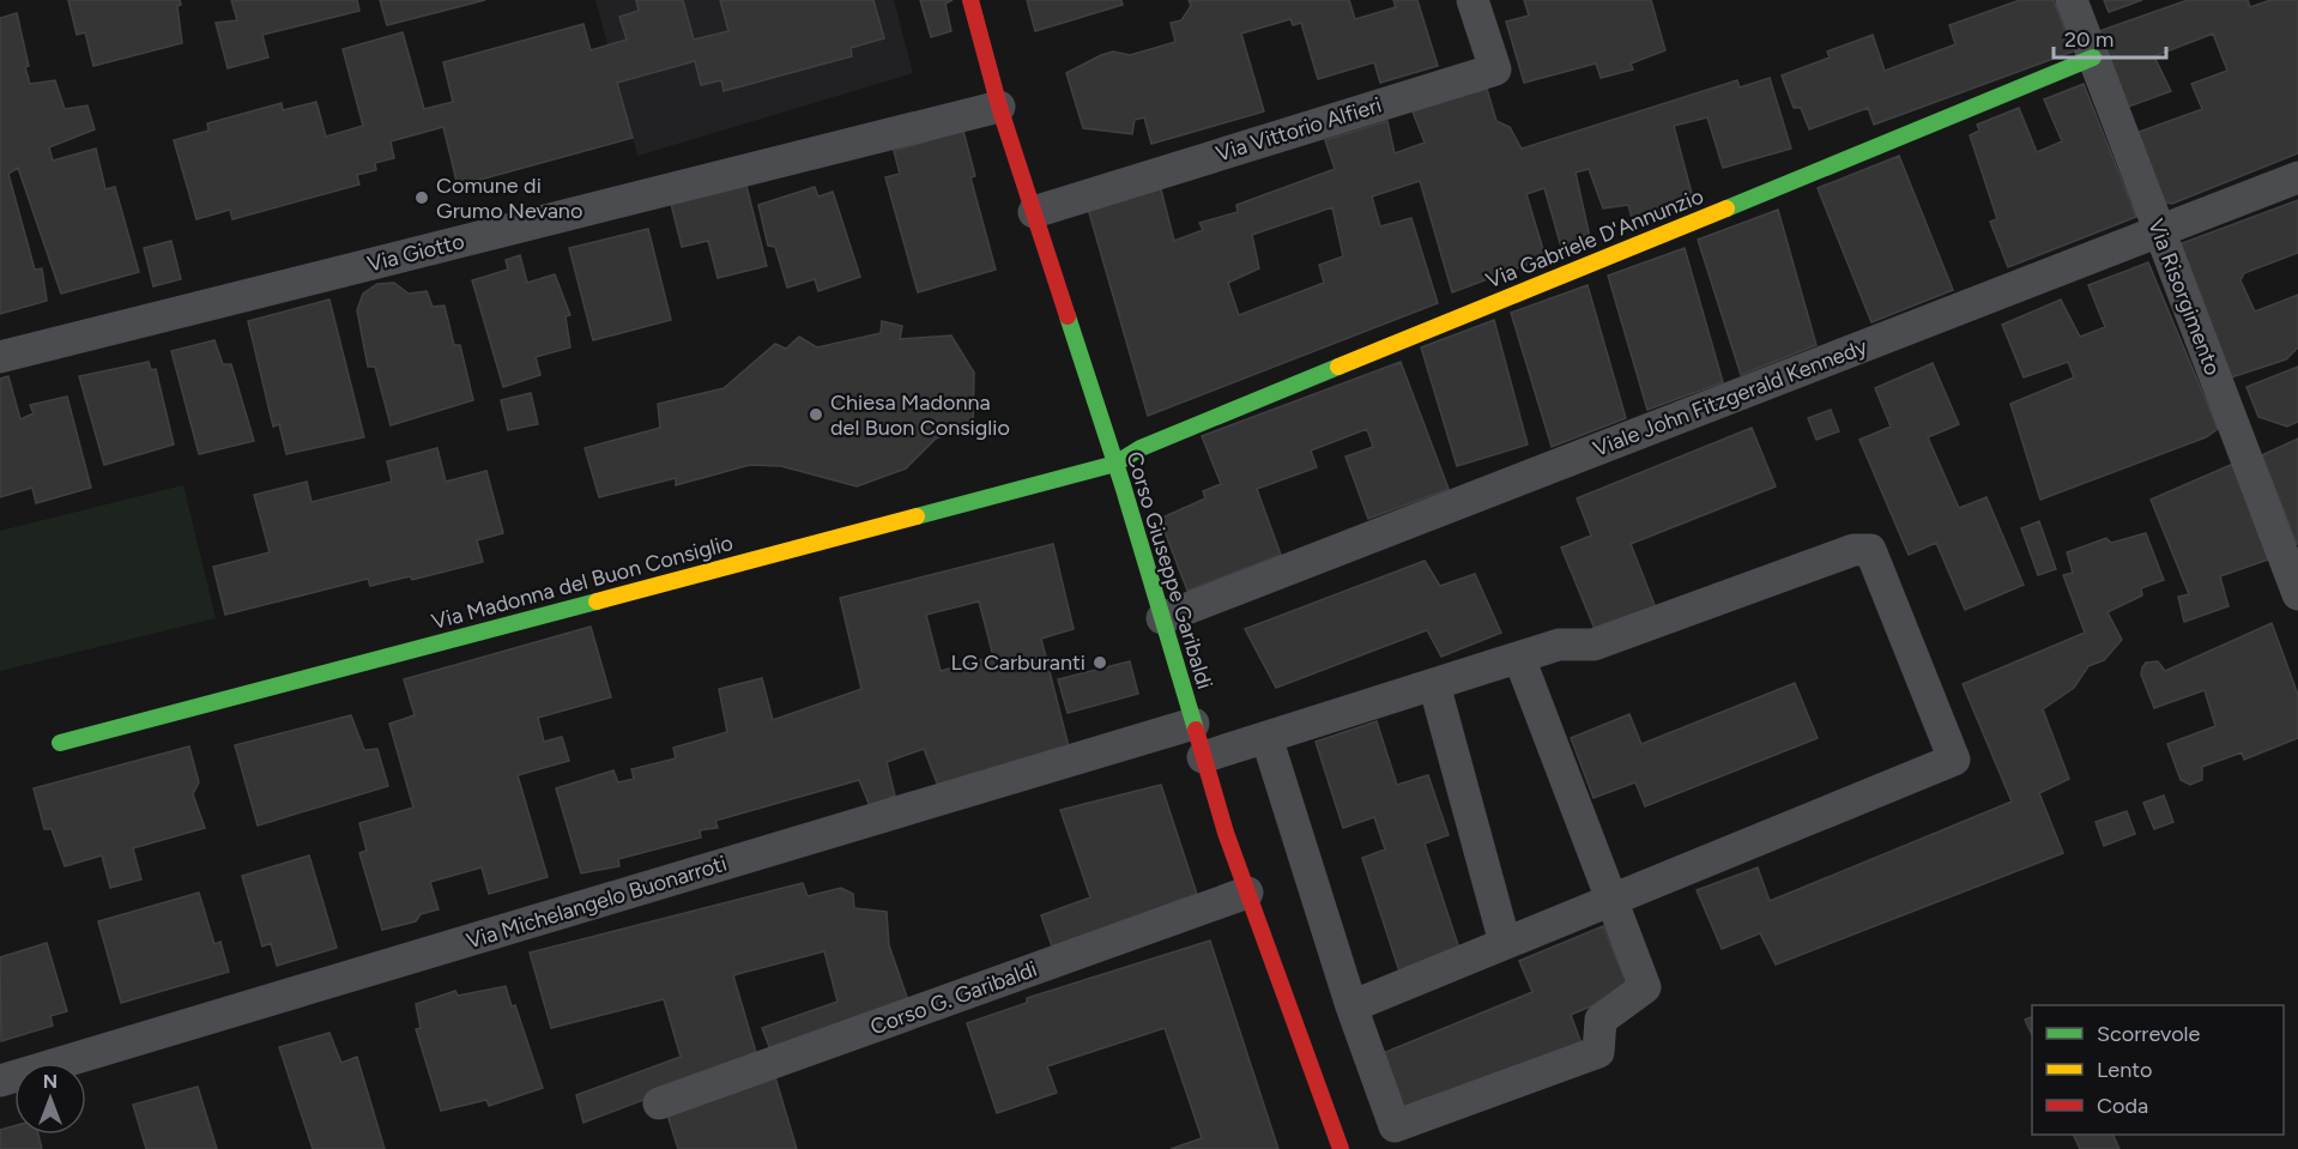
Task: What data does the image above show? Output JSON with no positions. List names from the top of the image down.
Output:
{
  "streets": {
    "street": [
      "Via Vittorio Alfieri",
      "Via Gabriele D'Annunzio",
      "Via Giotto",
      "Via Risorgimento",
      "Viale John Fitzgerald Kennedy",
      "Corso Giuseppe Garibaldi",
      "Via Madonna del Buon Consiglio",
      "Via Michelangelo Buonarroti",
      "Corso G. Garibaldi"
    ]
  },
  "crossings": [
    ["Via Vittorio Alfieri", "Corso Giuseppe Garibaldi"],
    ["Via Gabriele D'Annunzio", "Via Risorgimento"],
    ["Via Gabriele D'Annunzio", "Corso Giuseppe Garibaldi"],
    ["Via Gabriele D'Annunzio", "Via Madonna del Buon Consiglio"],
    ["Via Giotto", "Corso Giuseppe Garibaldi"],
    ["Via Risorgimento", "Viale John Fitzgerald Kennedy"],
    ["Viale John Fitzgerald Kennedy", "Corso Giuseppe Garibaldi"],
    ["Corso Giuseppe Garibaldi", "Via Madonna del Buon Consiglio"],
    ["Corso Giuseppe Garibaldi", "Via Michelangelo Buonarroti"],
    ["Corso Giuseppe Garibaldi", "Corso G. Garibaldi"]
  ],
  "places": ["Comune di Grumo Nevano", "Chiesa Madonna del Buon Consiglio", "LG Carburanti"],
  "legend": ["Scorrevole", "Lento", "Coda"],
  "scale_bar": "20 m",
  "north": "top"
}
